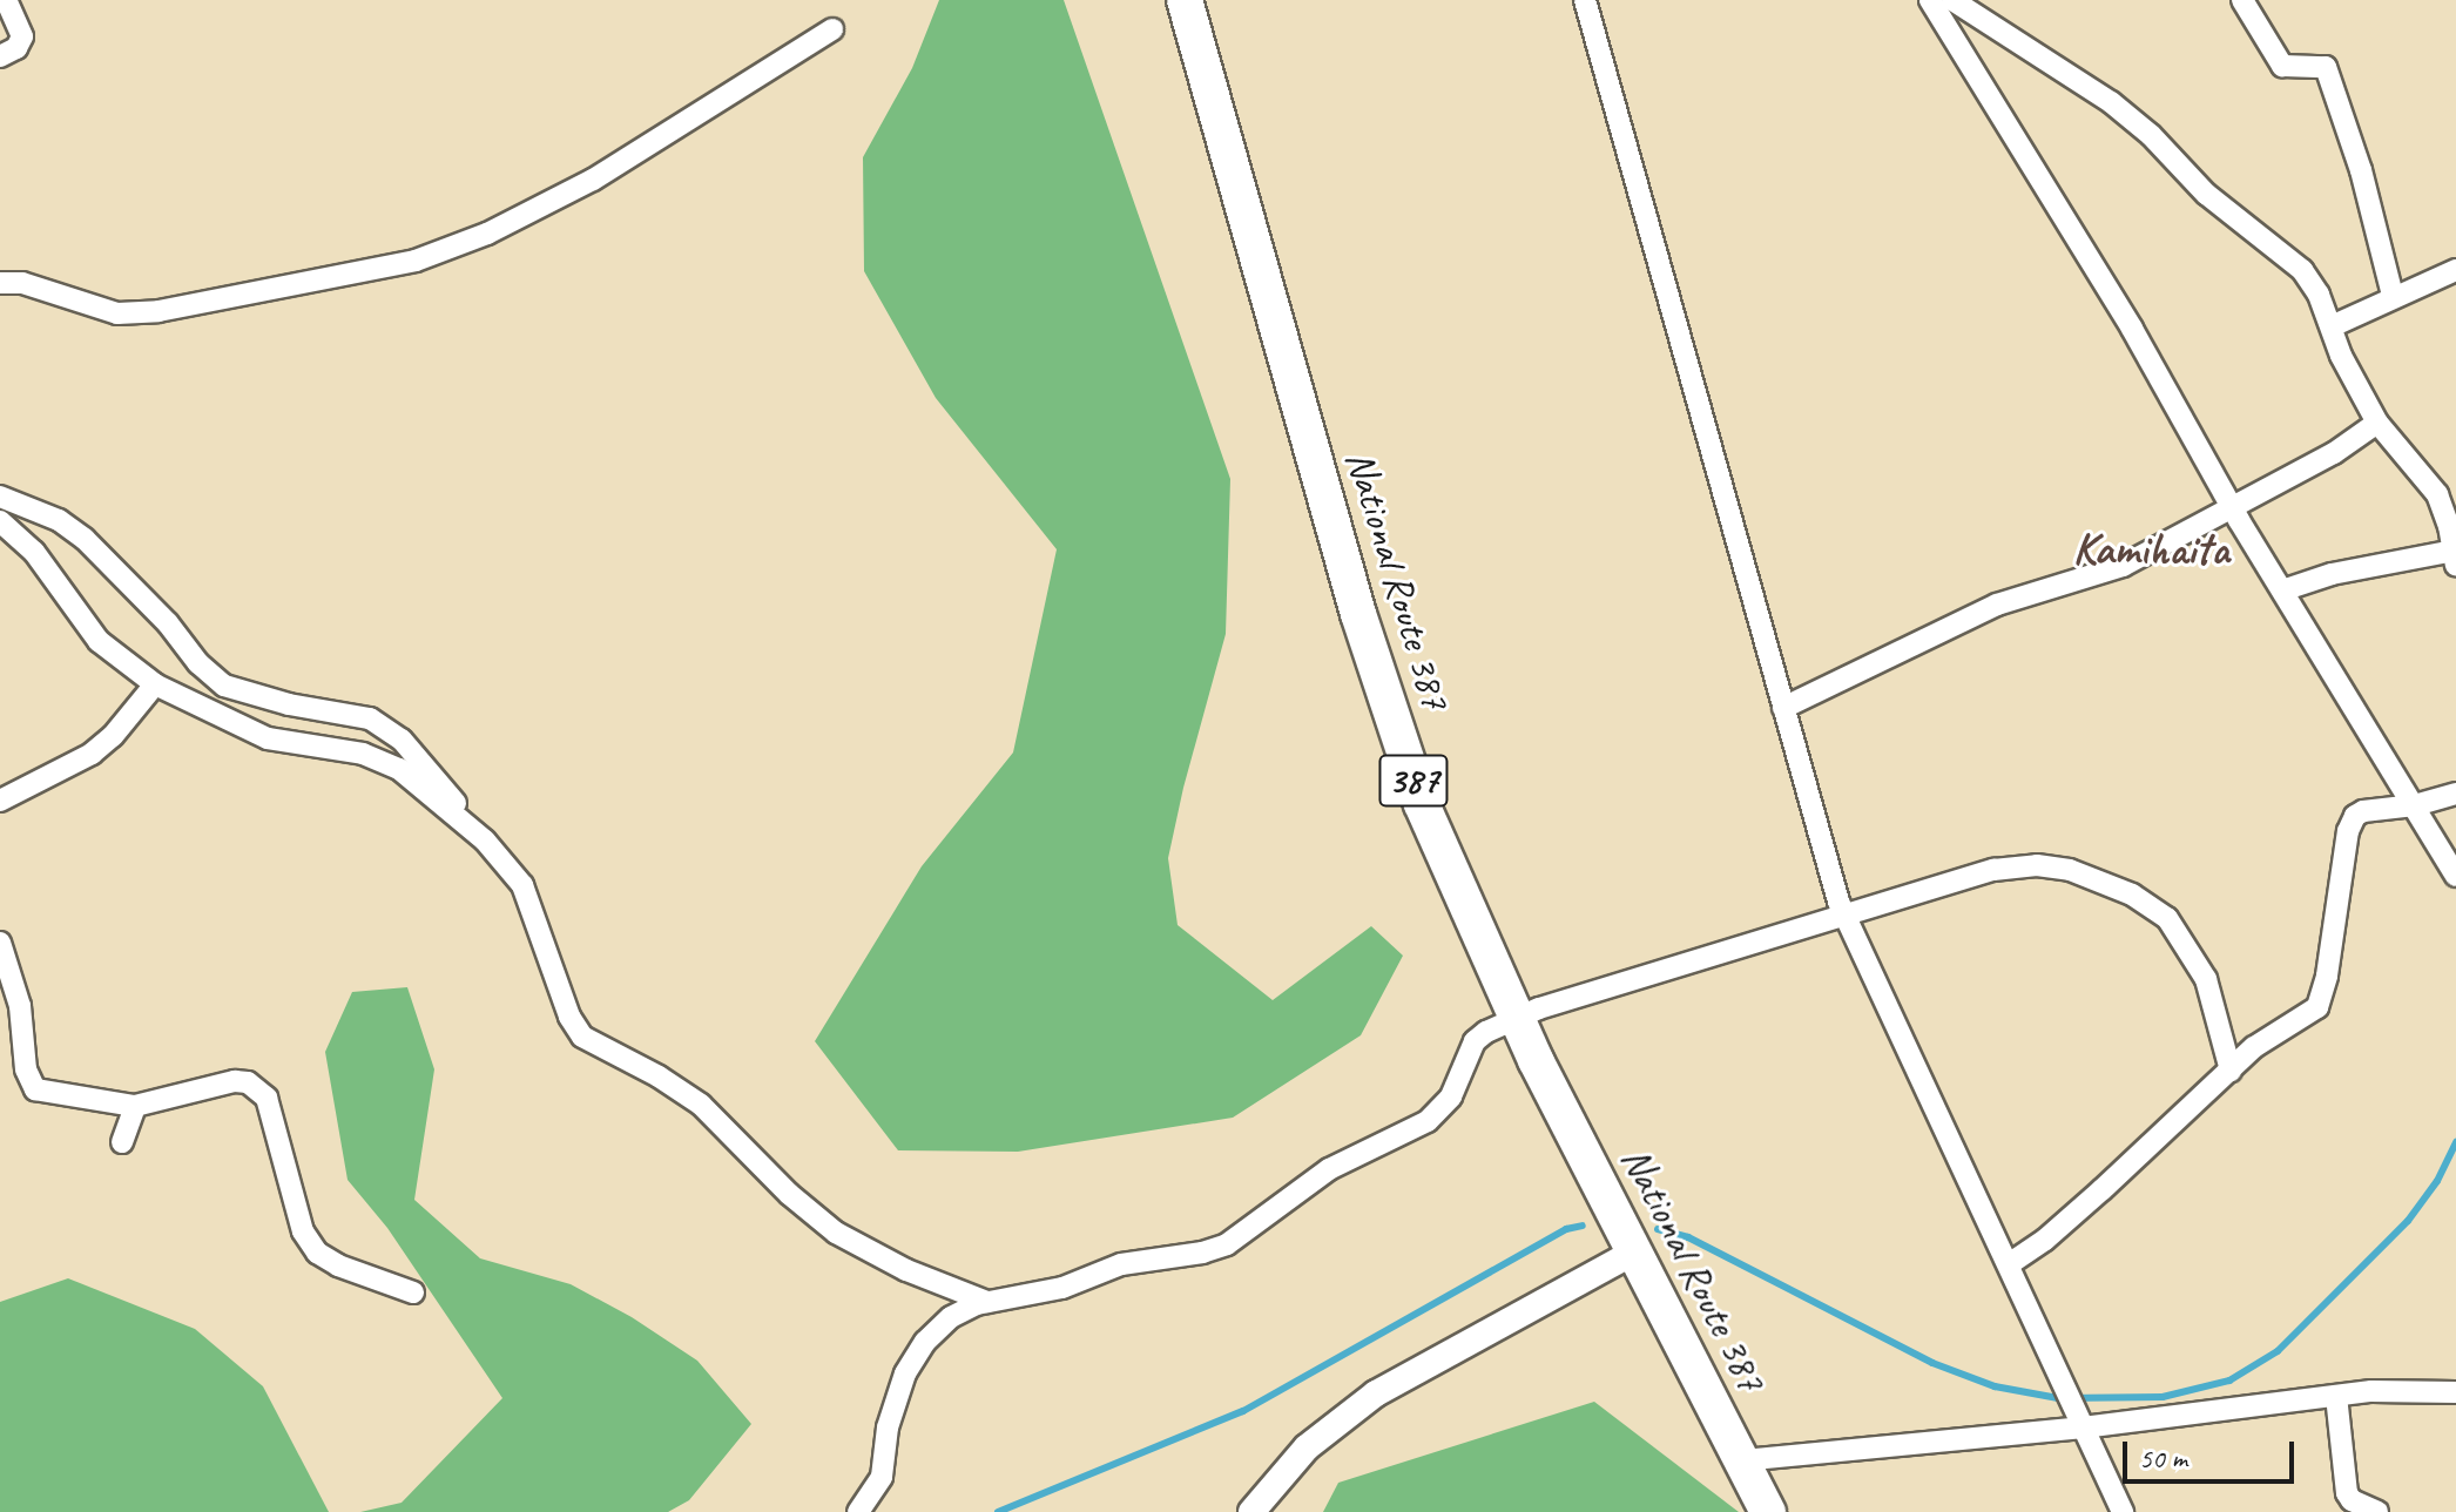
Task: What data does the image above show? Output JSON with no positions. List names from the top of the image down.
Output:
{
  "streets": {
    "highway": ["National Route 387", "387"]
  },
  "districts": ["Kamihaita"],
  "scale_bar": "50 m"
}
